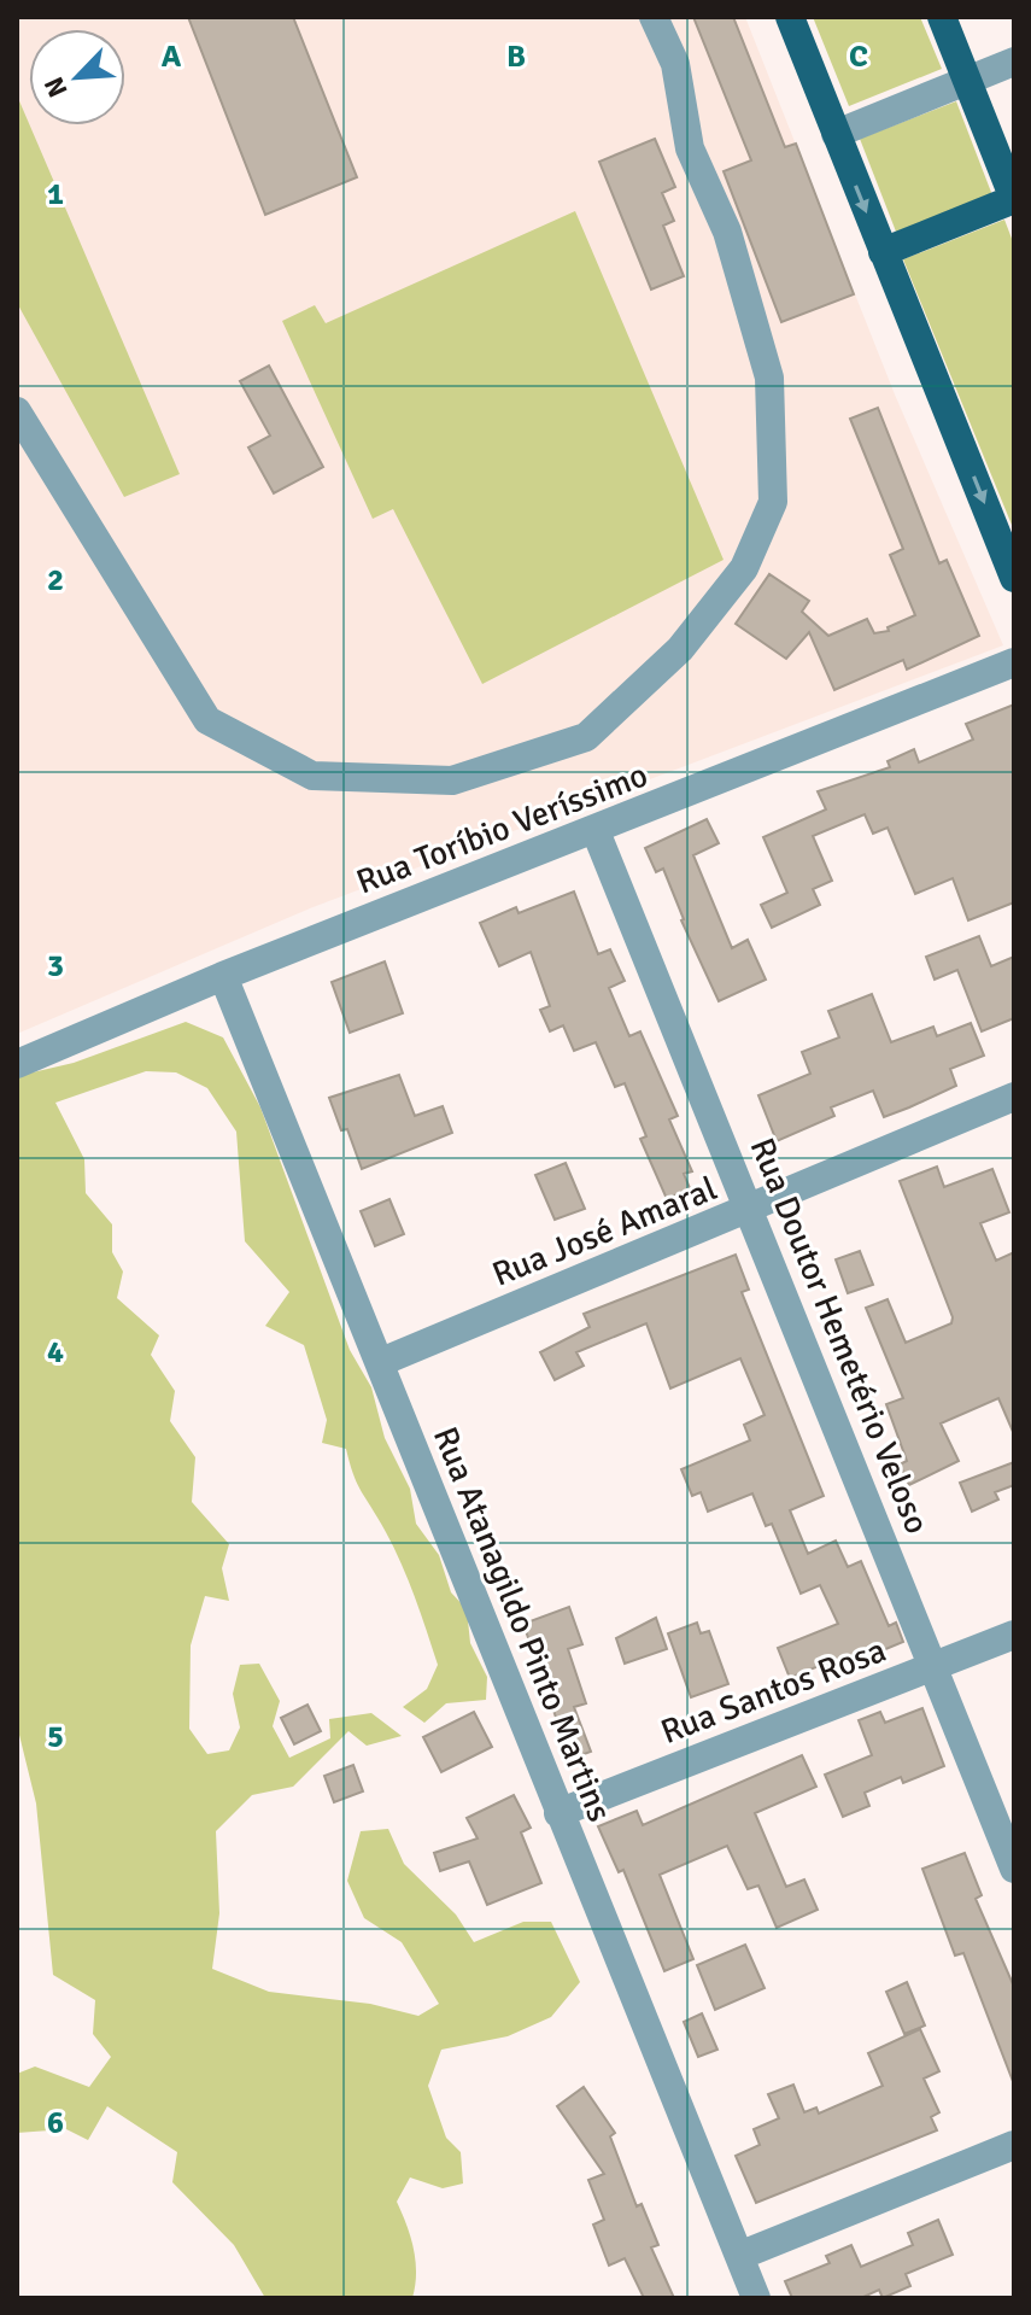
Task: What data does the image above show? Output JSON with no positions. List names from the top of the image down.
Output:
{
  "streets": {
    "street": [
      "Rua Toríbio Veríssimo",
      "Rua José Amaral",
      "Rua Doutor Hemetério Veloso",
      "Rua Atanagildo Pinto Martins",
      "Rua Santos Rosa"
    ]
  },
  "crossings": [
    ["Rua Toríbio Veríssimo", "Rua Doutor Hemetério Veloso"],
    ["Rua Toríbio Veríssimo", "Rua Atanagildo Pinto Martins"],
    ["Rua José Amaral", "Rua Doutor Hemetério Veloso"],
    ["Rua José Amaral", "Rua Atanagildo Pinto Martins"],
    ["Rua Doutor Hemetério Veloso", "Rua Santos Rosa"],
    ["Rua Atanagildo Pinto Martins", "Rua Santos Rosa"]
  ],
  "north": "bottom left",
  "grid": {
    "columns": ["A", "B", "C"],
    "rows": [
      "1",
      "2",
      "3",
      "4",
      "5",
      "6"
    ]
  }
}
